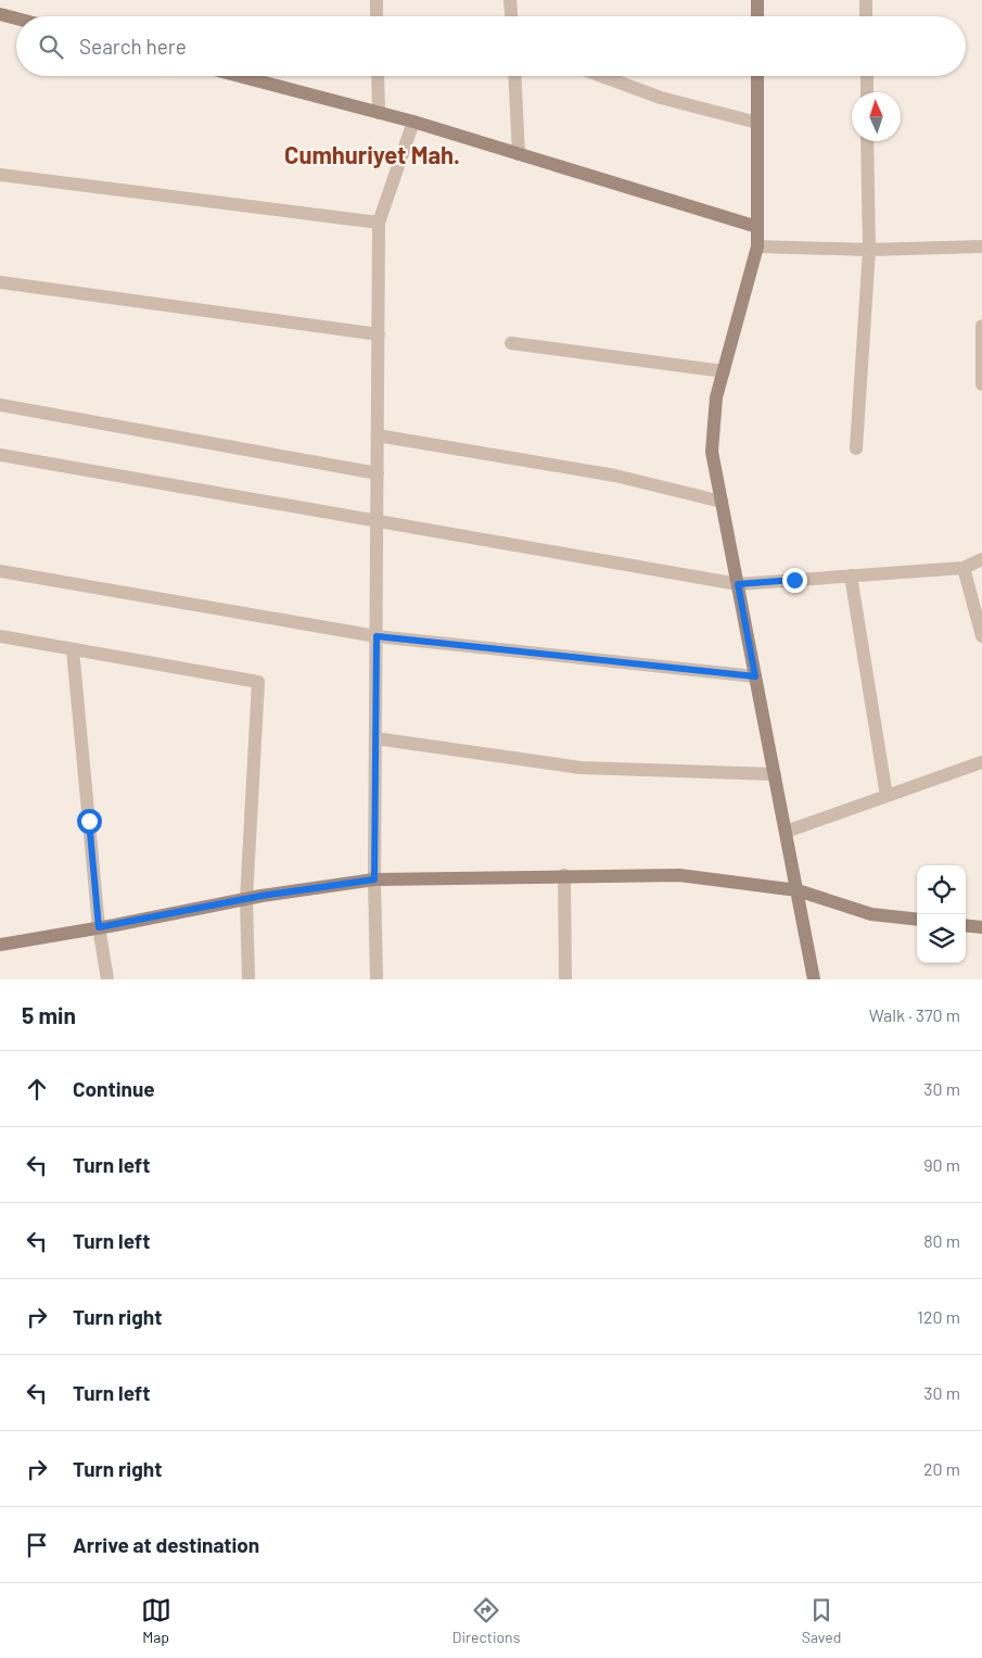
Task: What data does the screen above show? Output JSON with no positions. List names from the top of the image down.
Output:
{
  "districts": ["Cumhuriyet Mah."],
  "north": "top",
  "page": {
    "search": "Search here",
    "heading": ["5 min", "Walk · 370 m"],
    "list": [
      ["Continue", "30 m"],
      ["Turn left", "90 m"],
      ["Turn left", "80 m"],
      ["Turn right", "120 m"],
      ["Turn left", "30 m"],
      ["Turn right", "20 m"],
      "Arrive at destination"
    ],
    "nav": ["Map", "Directions", "Saved"]
  }
}
